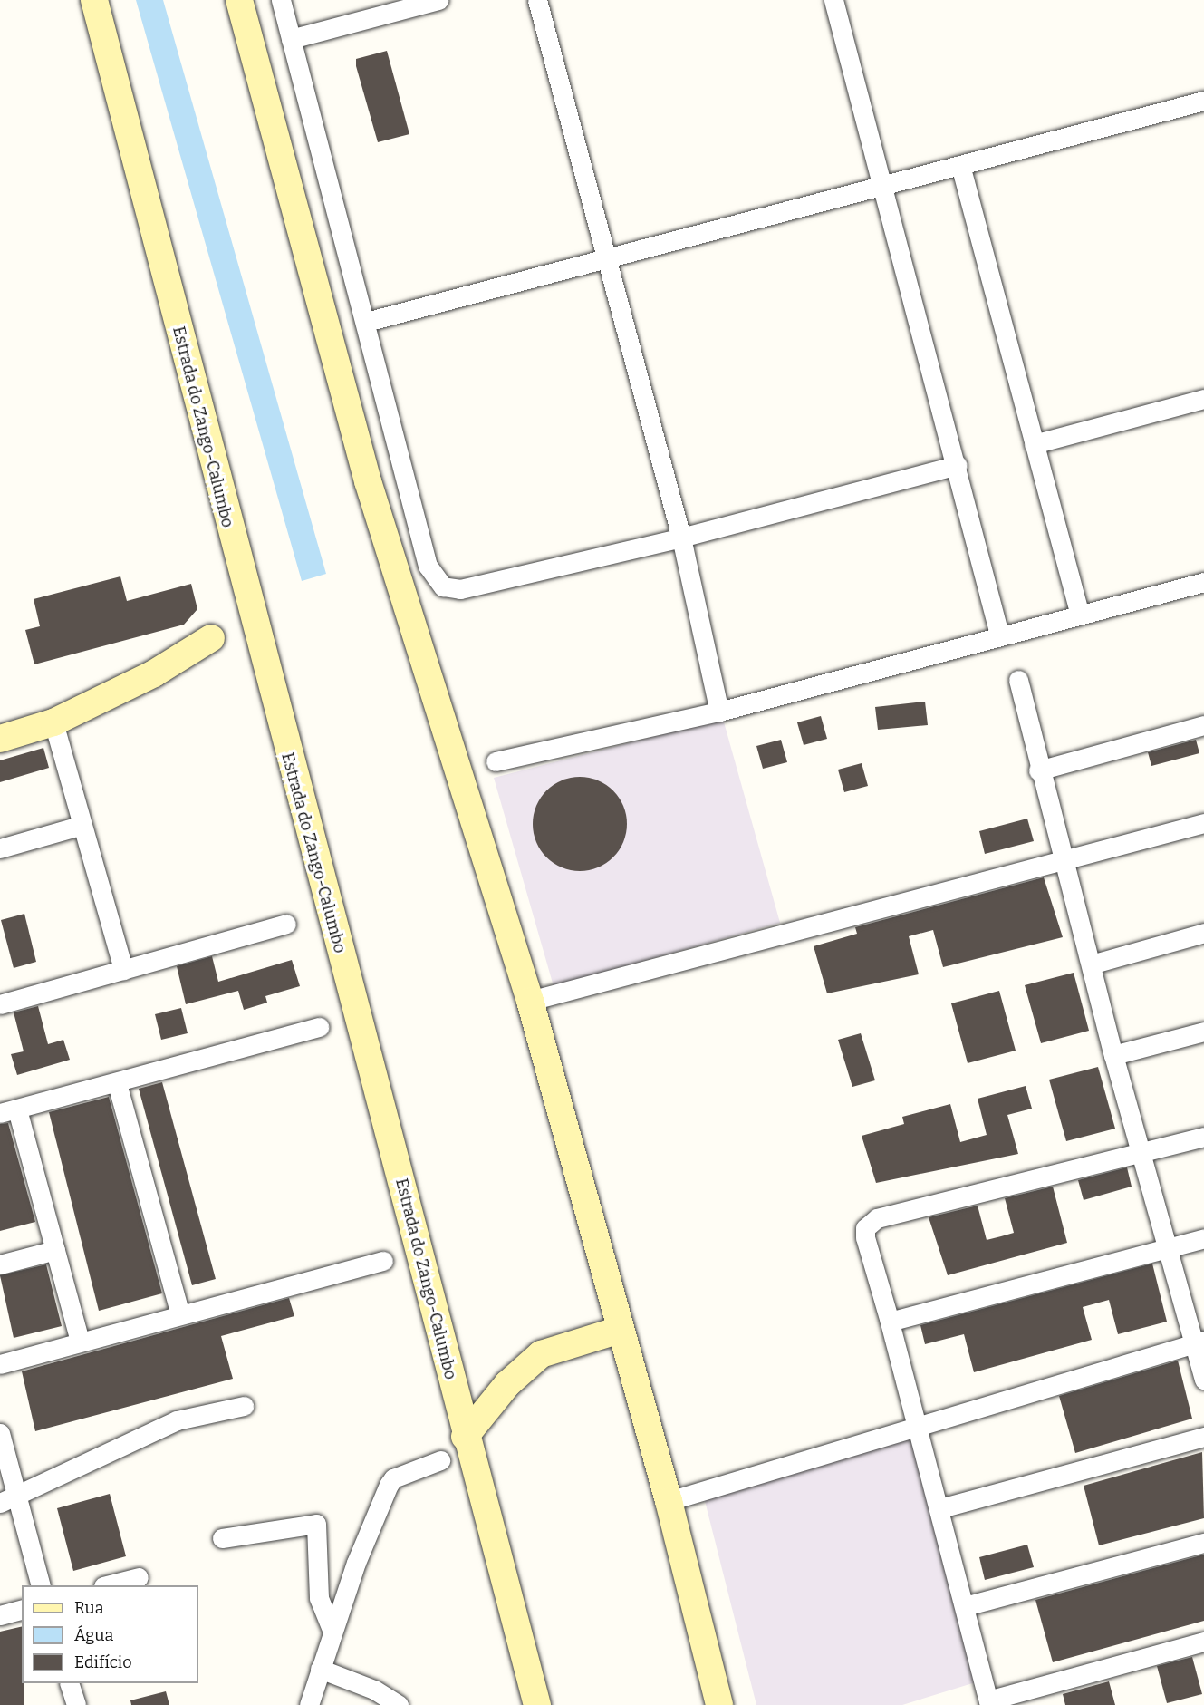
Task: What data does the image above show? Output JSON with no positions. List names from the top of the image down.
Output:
{
  "streets": {
    "main road": ["Estrada do Zango-Calumbo"]
  },
  "legend": ["Rua", "Água", "Edifício"]
}
